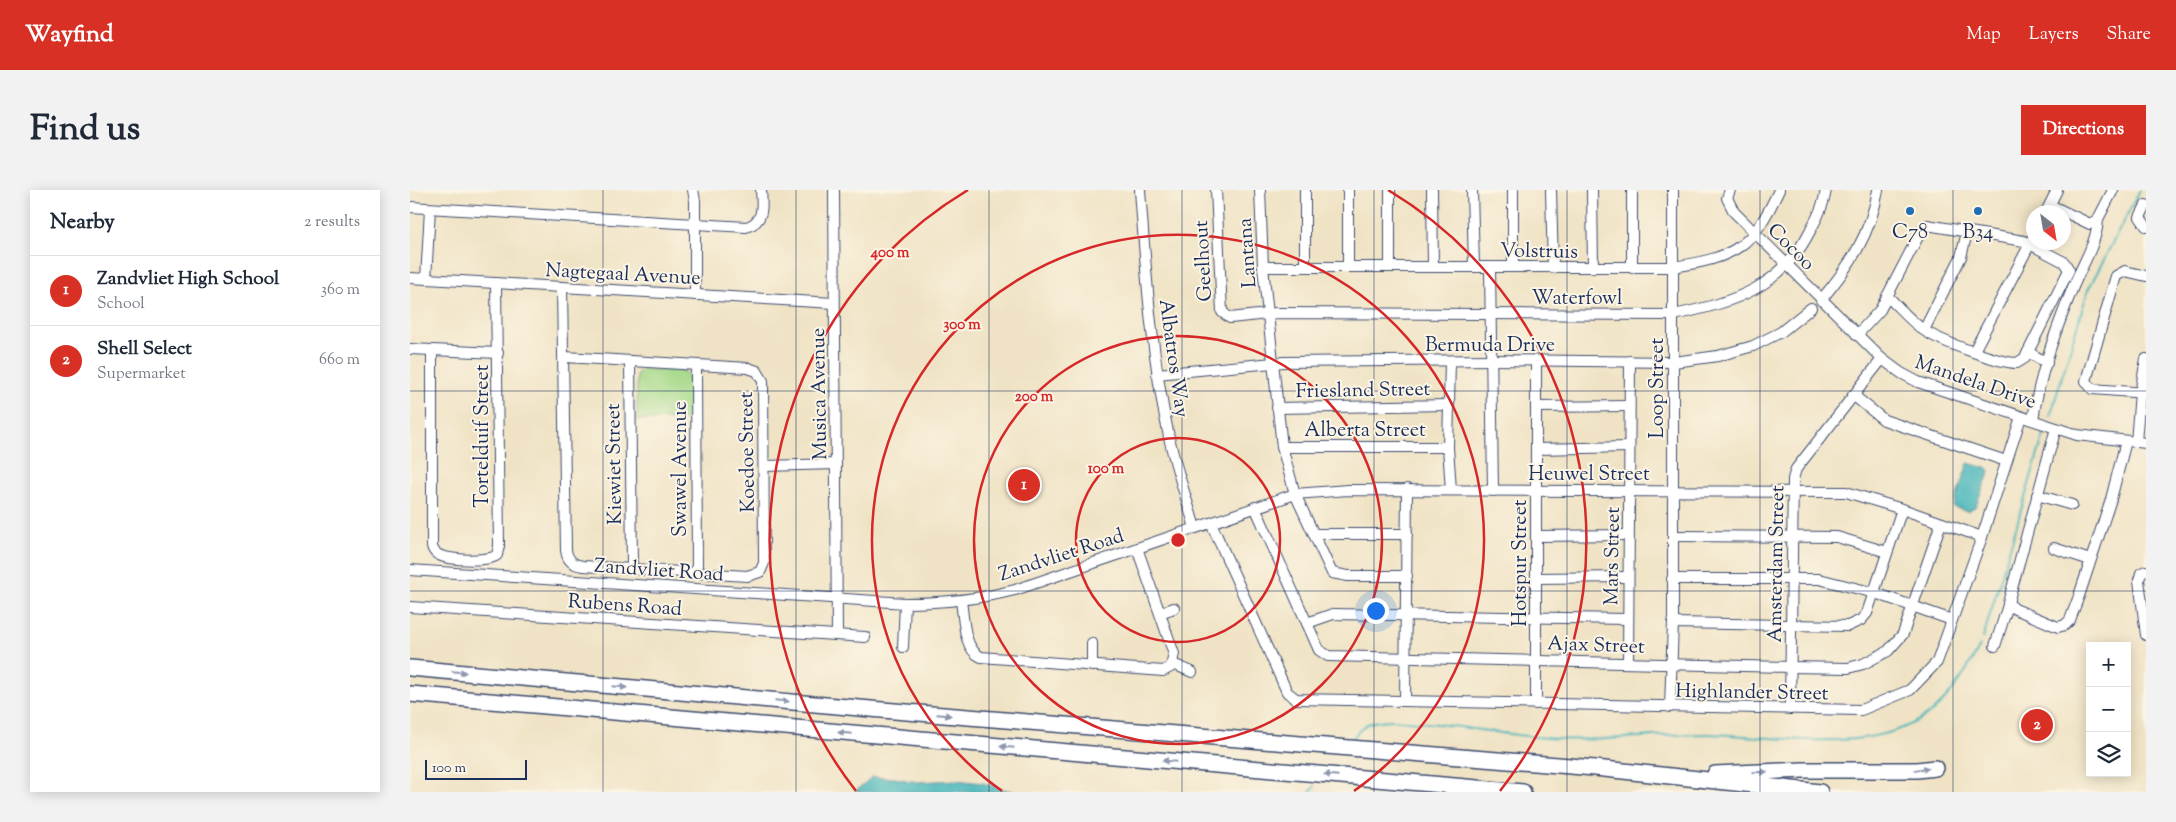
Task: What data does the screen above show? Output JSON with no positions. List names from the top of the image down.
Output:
{
  "streets": {
    "street": [
      "Cocoo",
      "Volstruis",
      "Lantana",
      "Geelhout",
      "Nagtegaal Avenue",
      "Waterfowl",
      "Bermuda Drive",
      "Albatros Way",
      "Mandela Drive",
      "Loop Street",
      "Friesland Street",
      "Musica Avenue",
      "Alberta Street",
      "Tortelduif Street",
      "Koedoe Street",
      "Kiewiet Street",
      "Swawel Avenue",
      "Heuwel Street",
      "Zandvliet Road",
      "Mars Street",
      "Hotspur Street",
      "Amsterdam Street",
      "Rubens Road",
      "Ajax Street",
      "Highlander Street"
    ]
  },
  "crossings": [
    ["Cocoo", "Volstruis"],
    ["Cocoo", "Waterfowl"],
    ["Cocoo", "Mandela Drive"],
    ["Volstruis", "Lantana"],
    ["Volstruis", "Loop Street"],
    ["Lantana", "Geelhout"],
    ["Lantana", "Waterfowl"],
    ["Lantana", "Bermuda Drive"],
    ["Lantana", "Friesland Street"],
    ["Lantana", "Alberta Street"],
    ["Lantana", "Heuwel Street"],
    ["Geelhout", "Waterfowl"],
    ["Nagtegaal Avenue", "Musica Avenue"],
    ["Nagtegaal Avenue", "Tortelduif Street"],
    ["Nagtegaal Avenue", "Koedoe Street"],
    ["Waterfowl", "Loop Street"],
    ["Bermuda Drive", "Albatros Way"],
    ["Bermuda Drive", "Loop Street"],
    ["Bermuda Drive", "Mars Street"],
    ["Bermuda Drive", "Hotspur Street"],
    ["Albatros Way", "Heuwel Street"],
    ["Albatros Way", "Zandvliet Road"],
    ["Mandela Drive", "Amsterdam Street"],
    ["Mandela Drive", "Highlander Street"],
    ["Loop Street", "Heuwel Street"],
    ["Loop Street", "Ajax Street"],
    ["Loop Street", "Highlander Street"],
    ["Musica Avenue", "Zandvliet Road"],
    ["Koedoe Street", "Kiewiet Street"],
    ["Koedoe Street", "Swawel Avenue"],
    ["Heuwel Street", "Zandvliet Road"],
    ["Heuwel Street", "Mars Street"],
    ["Heuwel Street", "Hotspur Street"],
    ["Heuwel Street", "Amsterdam Street"],
    ["Heuwel Street", "Ajax Street"],
    ["Heuwel Street", "Highlander Street"],
    ["Mars Street", "Ajax Street"],
    ["Hotspur Street", "Ajax Street"],
    ["Hotspur Street", "Highlander Street"],
    ["Amsterdam Street", "Ajax Street"],
    ["Amsterdam Street", "Highlander Street"]
  ],
  "places": ["C78", "B34"],
  "scale_bar": "100 m",
  "north": "bottom right",
  "page": {
    "header": "Wayfind",
    "nav": ["Map", "Layers", "Share"],
    "title": "Find us",
    "buttons": "Directions",
    "heading": ["Nearby", "2 results"],
    "list": [
      {
        "mark": "1",
        "name": "Zandvliet High School",
        "note": "School",
        "value": "360 m"
      },
      {
        "mark": "2",
        "name": "Shell Select",
        "note": "Supermarket",
        "value": "660 m"
      }
    ],
    "pins": ["1", "2"],
    "map_buttons": ["+", "−"],
    "scale": "100 m"
  },
  "rings": [
    "400 m",
    "300 m",
    "200 m",
    "100 m"
  ]
}
